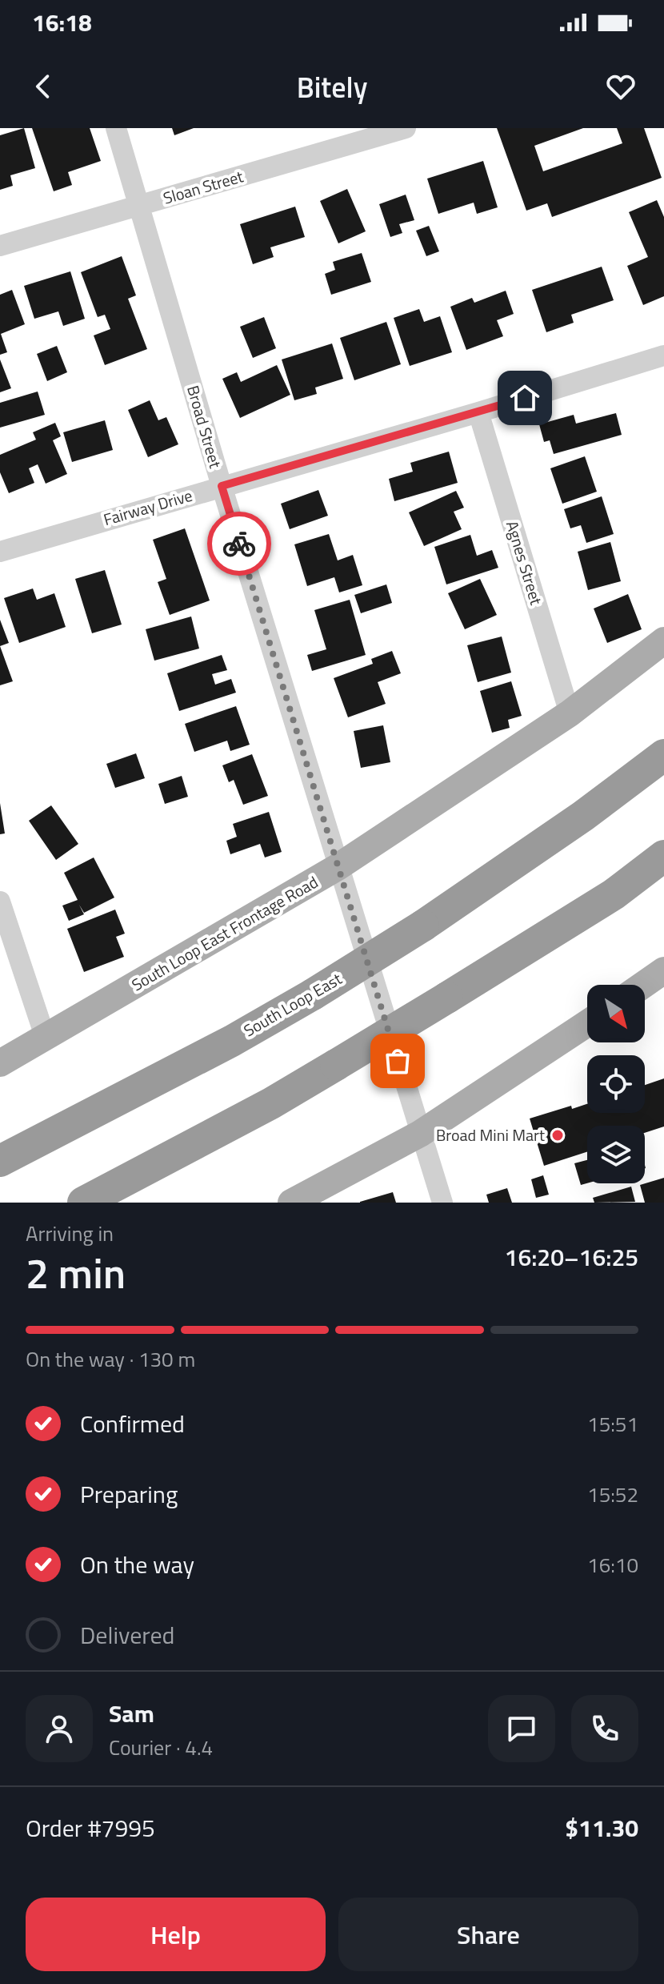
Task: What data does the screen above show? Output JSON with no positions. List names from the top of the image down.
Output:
{
  "streets": {
    "highway": ["South Loop East"],
    "main road": ["South Loop East Frontage Road"],
    "street": [
      "Sloan Street",
      "Broad Street",
      "Fairway Drive",
      "Agnes Street"
    ]
  },
  "crossings": [
    ["Sloan Street", "Broad Street"],
    ["Broad Street", "Fairway Drive"],
    ["Broad Street", "South Loop East Frontage Road"],
    ["Fairway Drive", "Agnes Street"],
    ["Agnes Street", "South Loop East Frontage Road"]
  ],
  "places": ["Broad Mini Mart"],
  "north": "bottom right",
  "page": {
    "status": "16:18",
    "header": "Bitely",
    "heading": ["2 min", "Arriving in", "16:20–16:25"],
    "panel": [
      "Sam",
      "Courier · 4.4",
      "Order #7995",
      "$11.30"
    ],
    "bar": "On the way · 130 m",
    "list": [
      ["Confirmed", "15:51"],
      ["Preparing", "15:52"],
      ["On the way", "16:10"],
      "Delivered"
    ],
    "buttons": ["Help", "Share"]
  }
}
